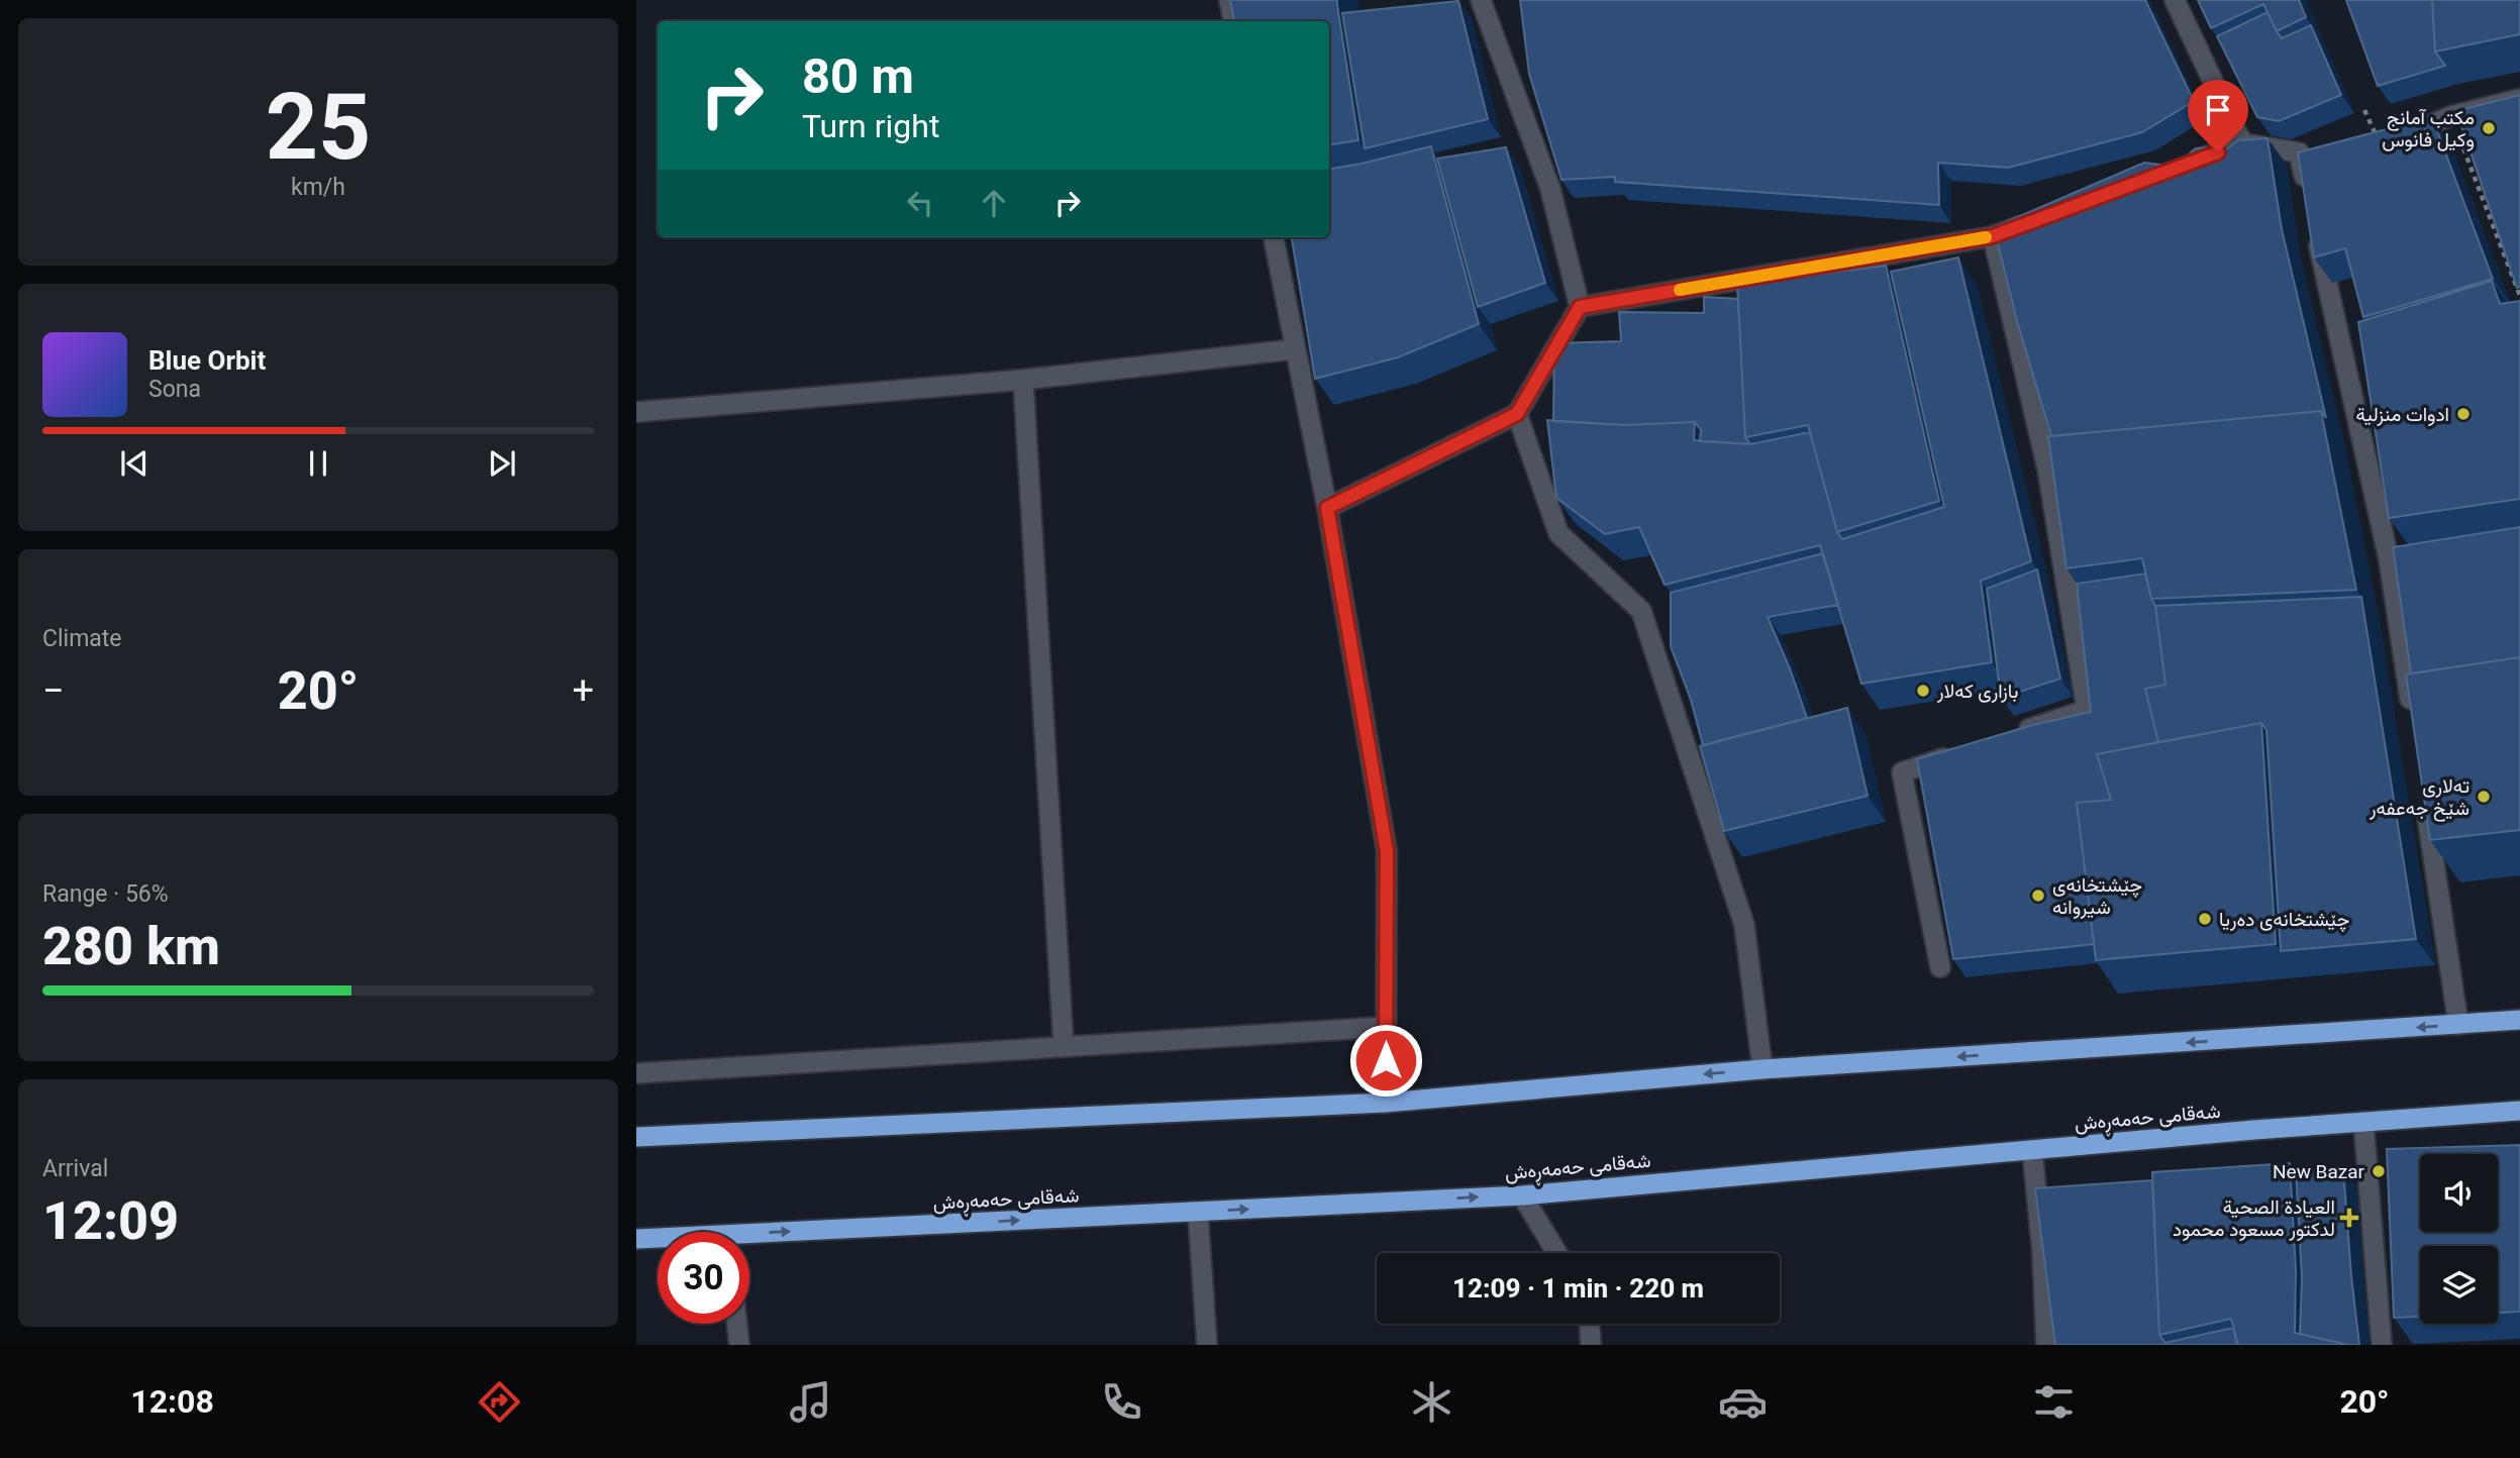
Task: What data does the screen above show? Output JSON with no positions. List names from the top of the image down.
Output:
{
  "streets": {
    "highway": ["شەقامی حەمەڕەش"]
  },
  "places": {
    "other": [
      "مكتب آمانج وكيل فانوس",
      "ادوات منزلية",
      "بازاری کەلار",
      "تەلاری شێخ جەعفەر",
      "چێشتخانەی شیروانە",
      "چێشتخانەی دەریا",
      "New Bazar"
    ],
    "health": ["العيادة الصحية لدكتور مسعود محمود"]
  },
  "page": {
    "tile": [
      ["25", "km/h"],
      "Climate",
      ["Range · 56%", "280 km"],
      ["Arrival", "12:09"]
    ],
    "turn": ["80 m", "Turn right"],
    "song": ["Blue Orbit", "Sona"],
    "heat": ["−", "20°", "+"],
    "limit": "30",
    "trip": "12:09 · 1 min · 220 m",
    "tabs": ["12:08", "20°"]
  }
}
